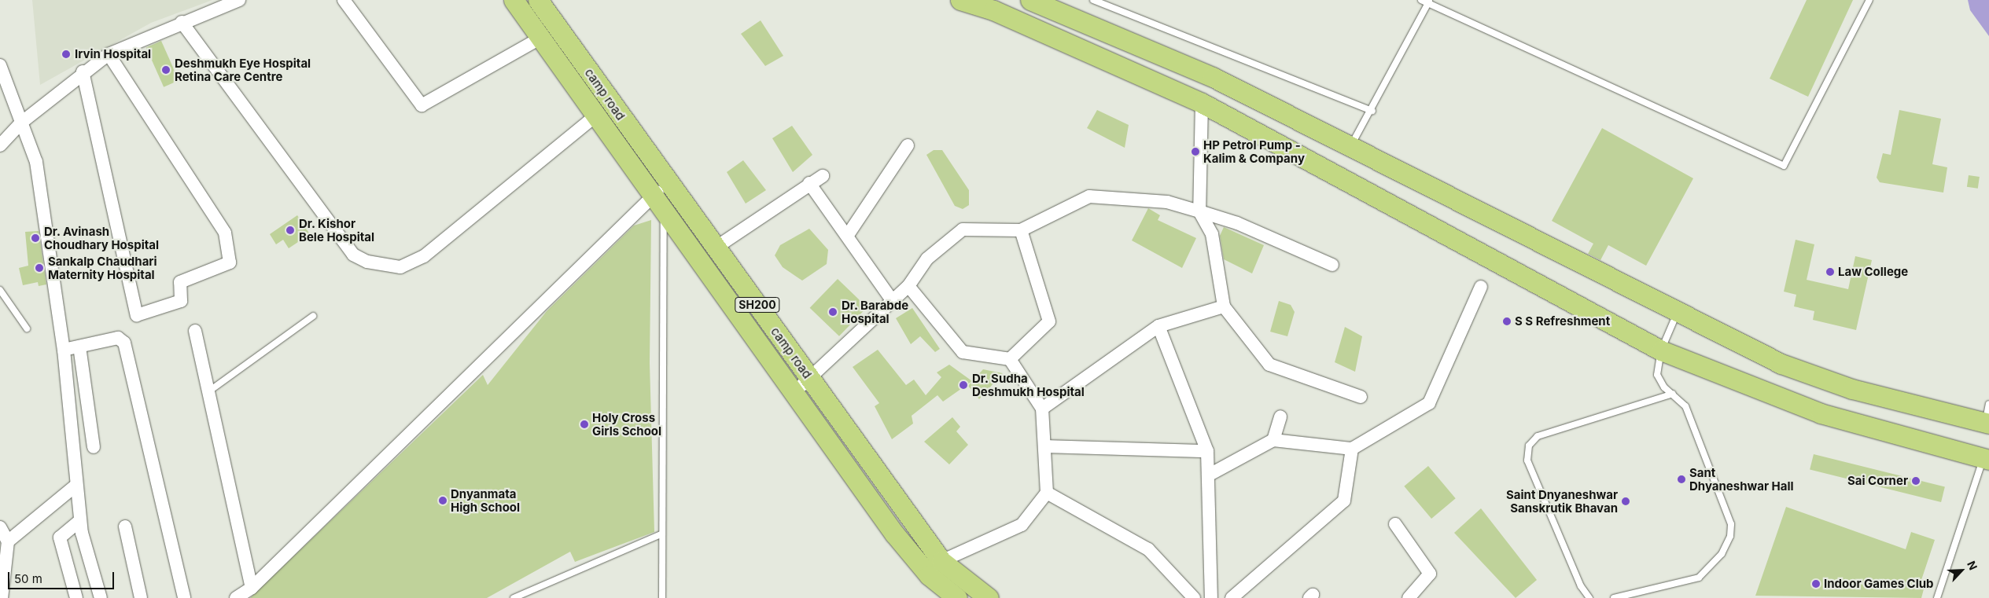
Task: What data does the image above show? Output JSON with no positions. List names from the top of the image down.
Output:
{
  "streets": {
    "main road": ["camp road", "SH200"]
  },
  "places": [
    "Irvin Hospital",
    "Deshmukh Eye Hospital Retina Care Centre",
    "HP Petrol Pump - Kalim & Company",
    "Dr. Kishor Bele Hospital",
    "Dr. Avinash Choudhary Hospital",
    "Sankalp Chaudhari Maternity Hospital",
    "Law College",
    "Dr. Barabde Hospital",
    "S S Refreshment",
    "Dr. Sudha Deshmukh Hospital",
    "Holy Cross Girls School",
    "Sant Dhyaneshwar Hall",
    "Sai Corner",
    "Dnyanmata High School",
    "Saint Dnyaneshwar Sanskrutik Bhavan",
    "Indoor Games Club"
  ],
  "scale_bar": "50 m",
  "north": "top right"
}
